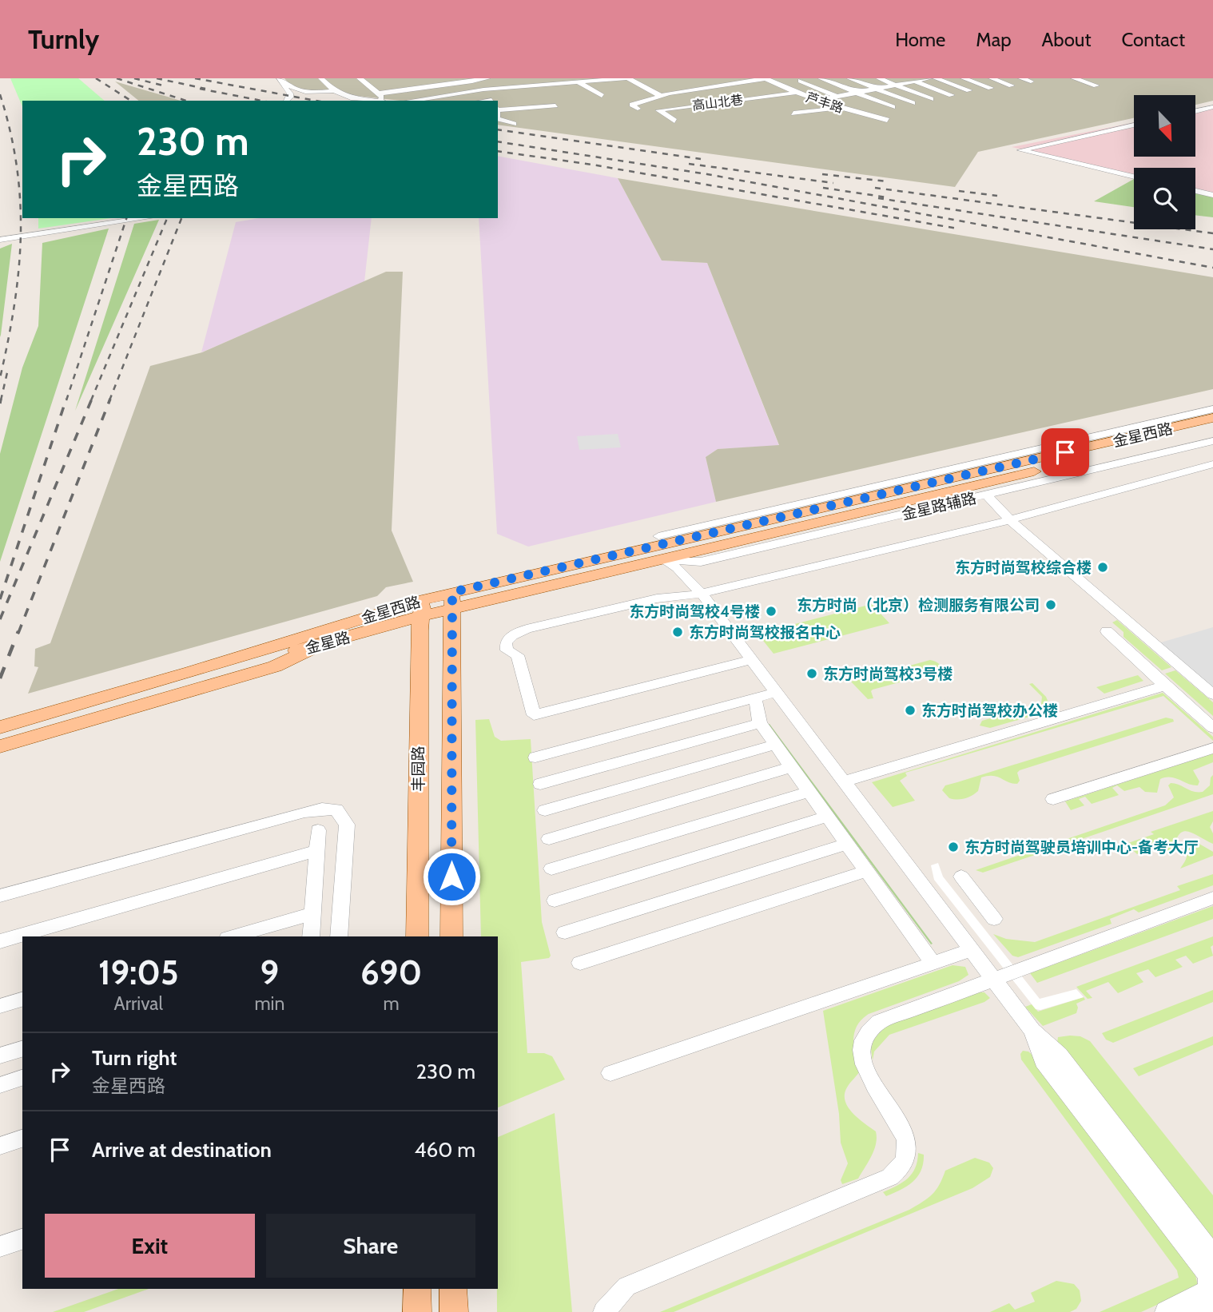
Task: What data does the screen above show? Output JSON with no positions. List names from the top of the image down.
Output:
{
  "streets": {
    "main road": ["金星西路", "金星路", "丰园路"],
    "street": ["高山北巷", "芦丰路", "金星路辅路"]
  },
  "crossings": [
    ["高山北巷", "芦丰路"],
    ["金星西路", "金星路"],
    ["金星西路", "丰园路"],
    ["金星路辅路", "金星路"],
    ["金星路", "丰园路"]
  ],
  "places": [
    "东方时尚驾校综合楼",
    "东方时尚（北京）检测服务有限公司",
    "东方时尚驾校4号楼",
    "东方时尚驾校报名中心",
    "东方时尚驾校3号楼",
    "东方时尚驾校办公楼",
    "东方时尚驾驶员培训中心-备考大厅"
  ],
  "north": "bottom right",
  "page": {
    "header": "Turnly",
    "nav": [
      "Home",
      "Map",
      "About",
      "Contact"
    ],
    "turn": ["230 m", "金星西路"],
    "eta": [
      "19:05",
      "Arrival",
      "9",
      "min",
      "690",
      "m"
    ],
    "list": [
      {
        "name": "Turn right",
        "note": "金星西路",
        "value": "230 m"
      },
      {
        "name": "Arrive at destination",
        "value": "460 m"
      }
    ],
    "buttons": ["Exit", "Share"]
  }
}
